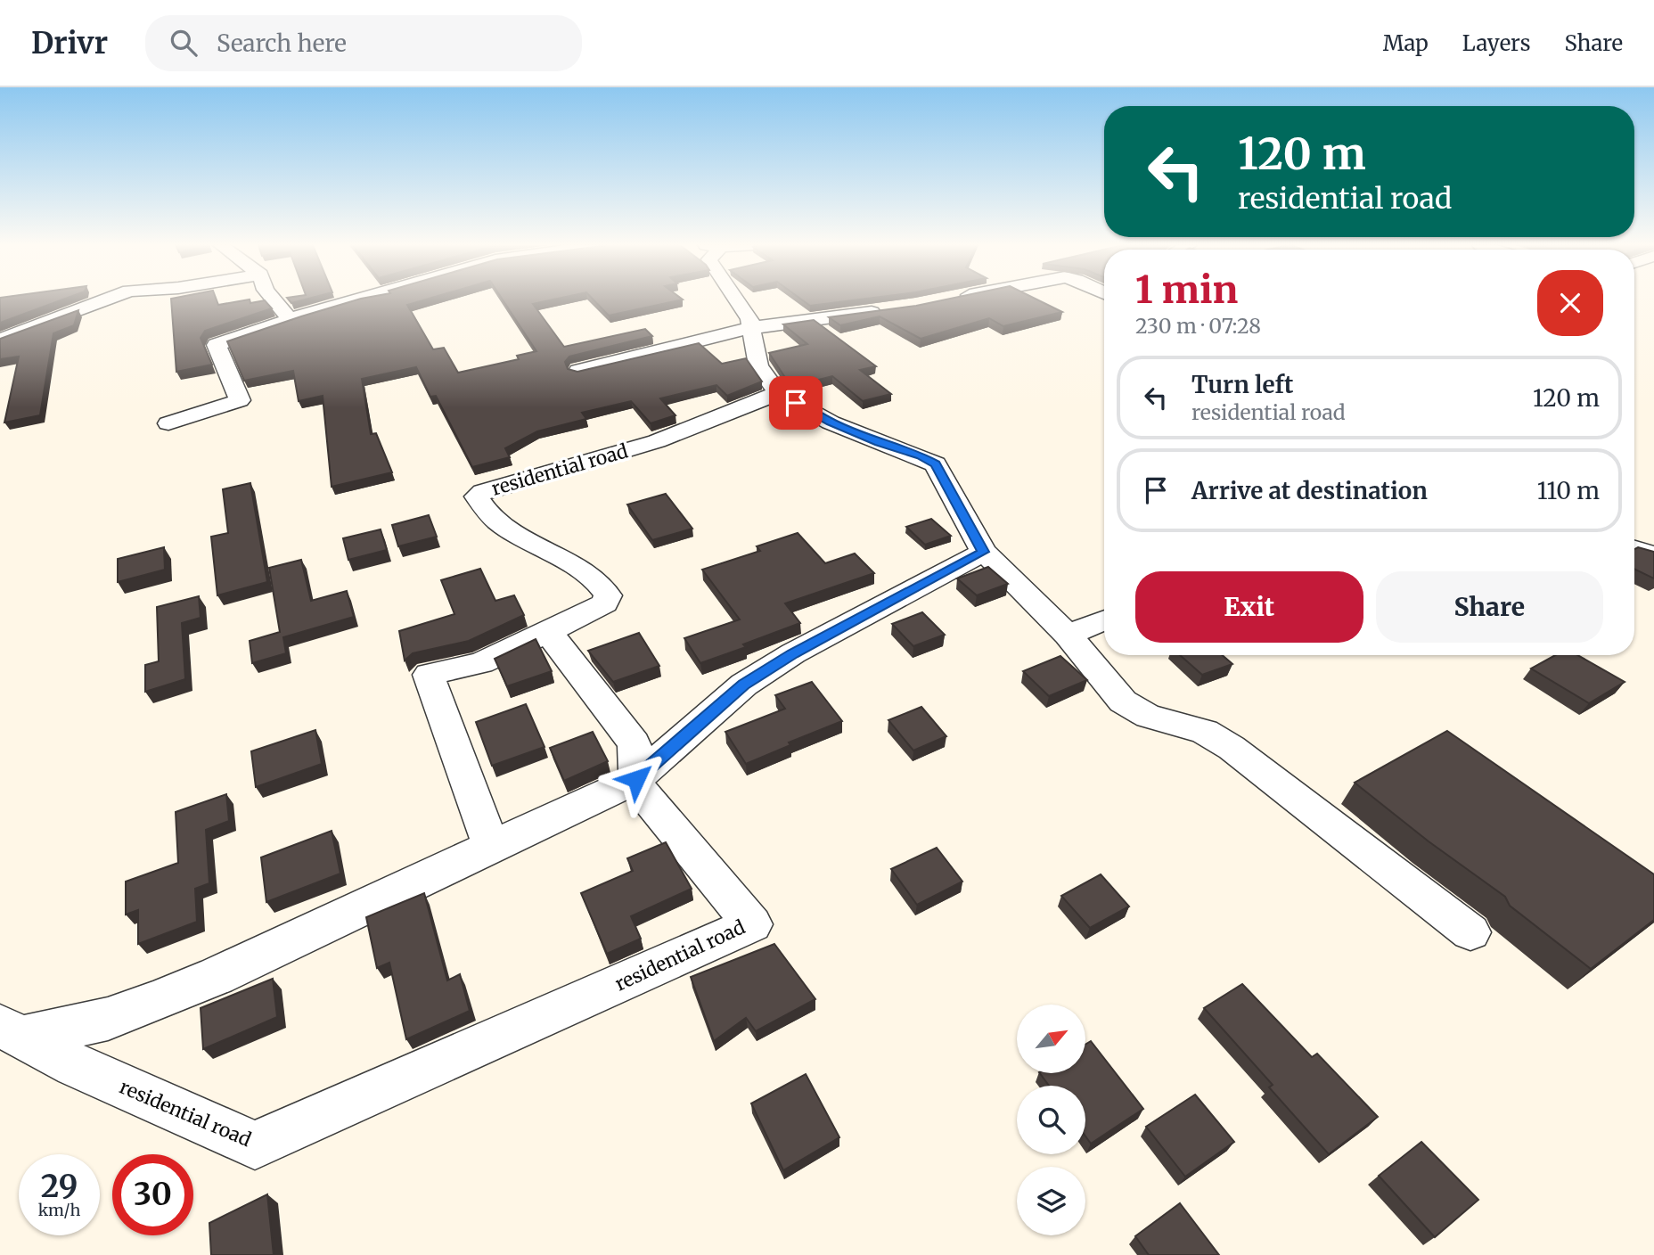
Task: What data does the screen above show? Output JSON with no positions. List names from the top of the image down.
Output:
{
  "streets": {
    "street": ["residential road"]
  },
  "north": "top right",
  "page": {
    "header": "Drivr",
    "search": "Search here",
    "nav": ["Map", "Layers", "Share"],
    "turn": ["120 m", "residential road"],
    "heading": ["1 min", "230 m · 07:28"],
    "list": [
      {
        "name": "Turn left",
        "note": "residential road",
        "value": "120 m"
      },
      {
        "name": "Arrive at destination",
        "value": "110 m"
      }
    ],
    "buttons": ["Exit", "Share"],
    "speed": "29 km/h",
    "limit": "30"
  }
}
